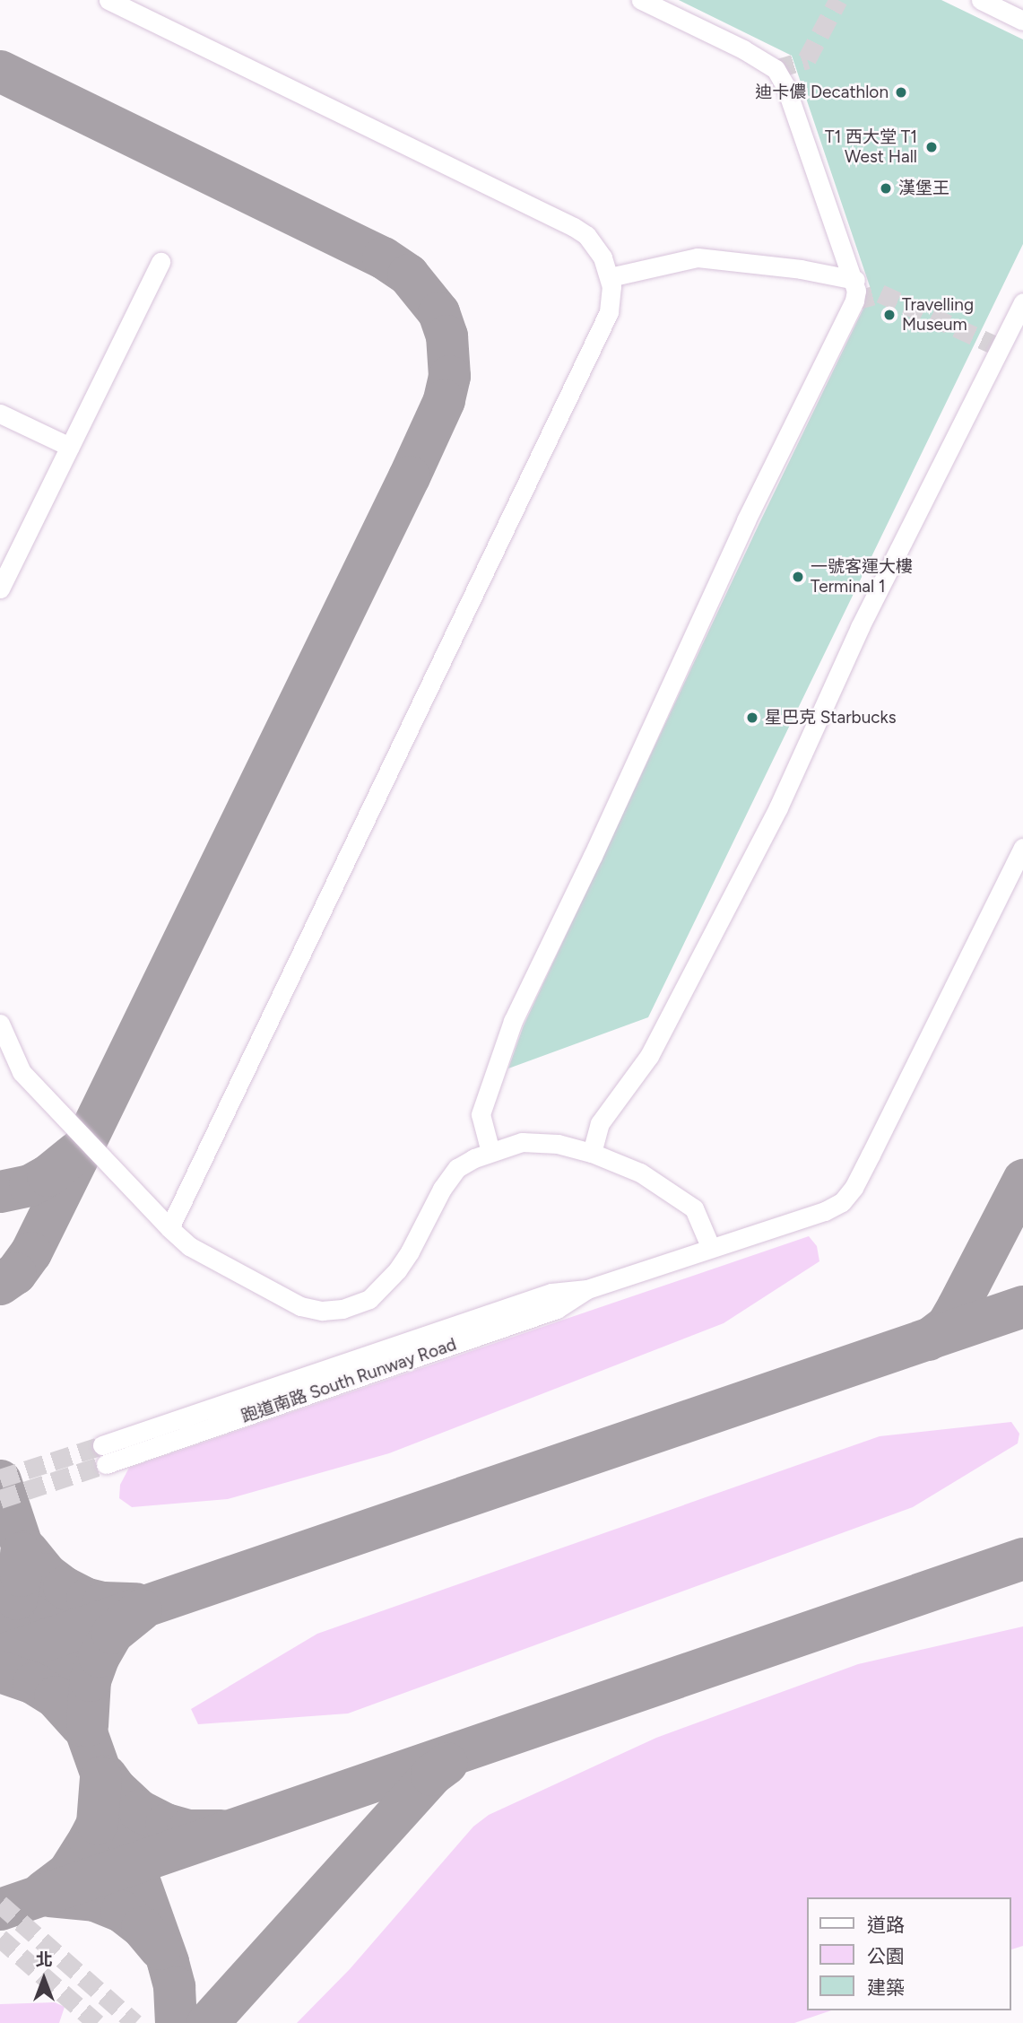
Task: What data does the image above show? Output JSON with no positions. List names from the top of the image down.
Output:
{
  "streets": {
    "lane": ["跑道南路 South Runway Road"]
  },
  "places": [
    "迪卡儂 Decathlon",
    "T1 西大堂 T1 West Hall",
    "漢堡王",
    "Travelling Museum",
    "一號客運大樓 Terminal 1",
    "星巴克 Starbucks"
  ],
  "legend": ["道路", "公園", "建築"],
  "north": "top"
}
